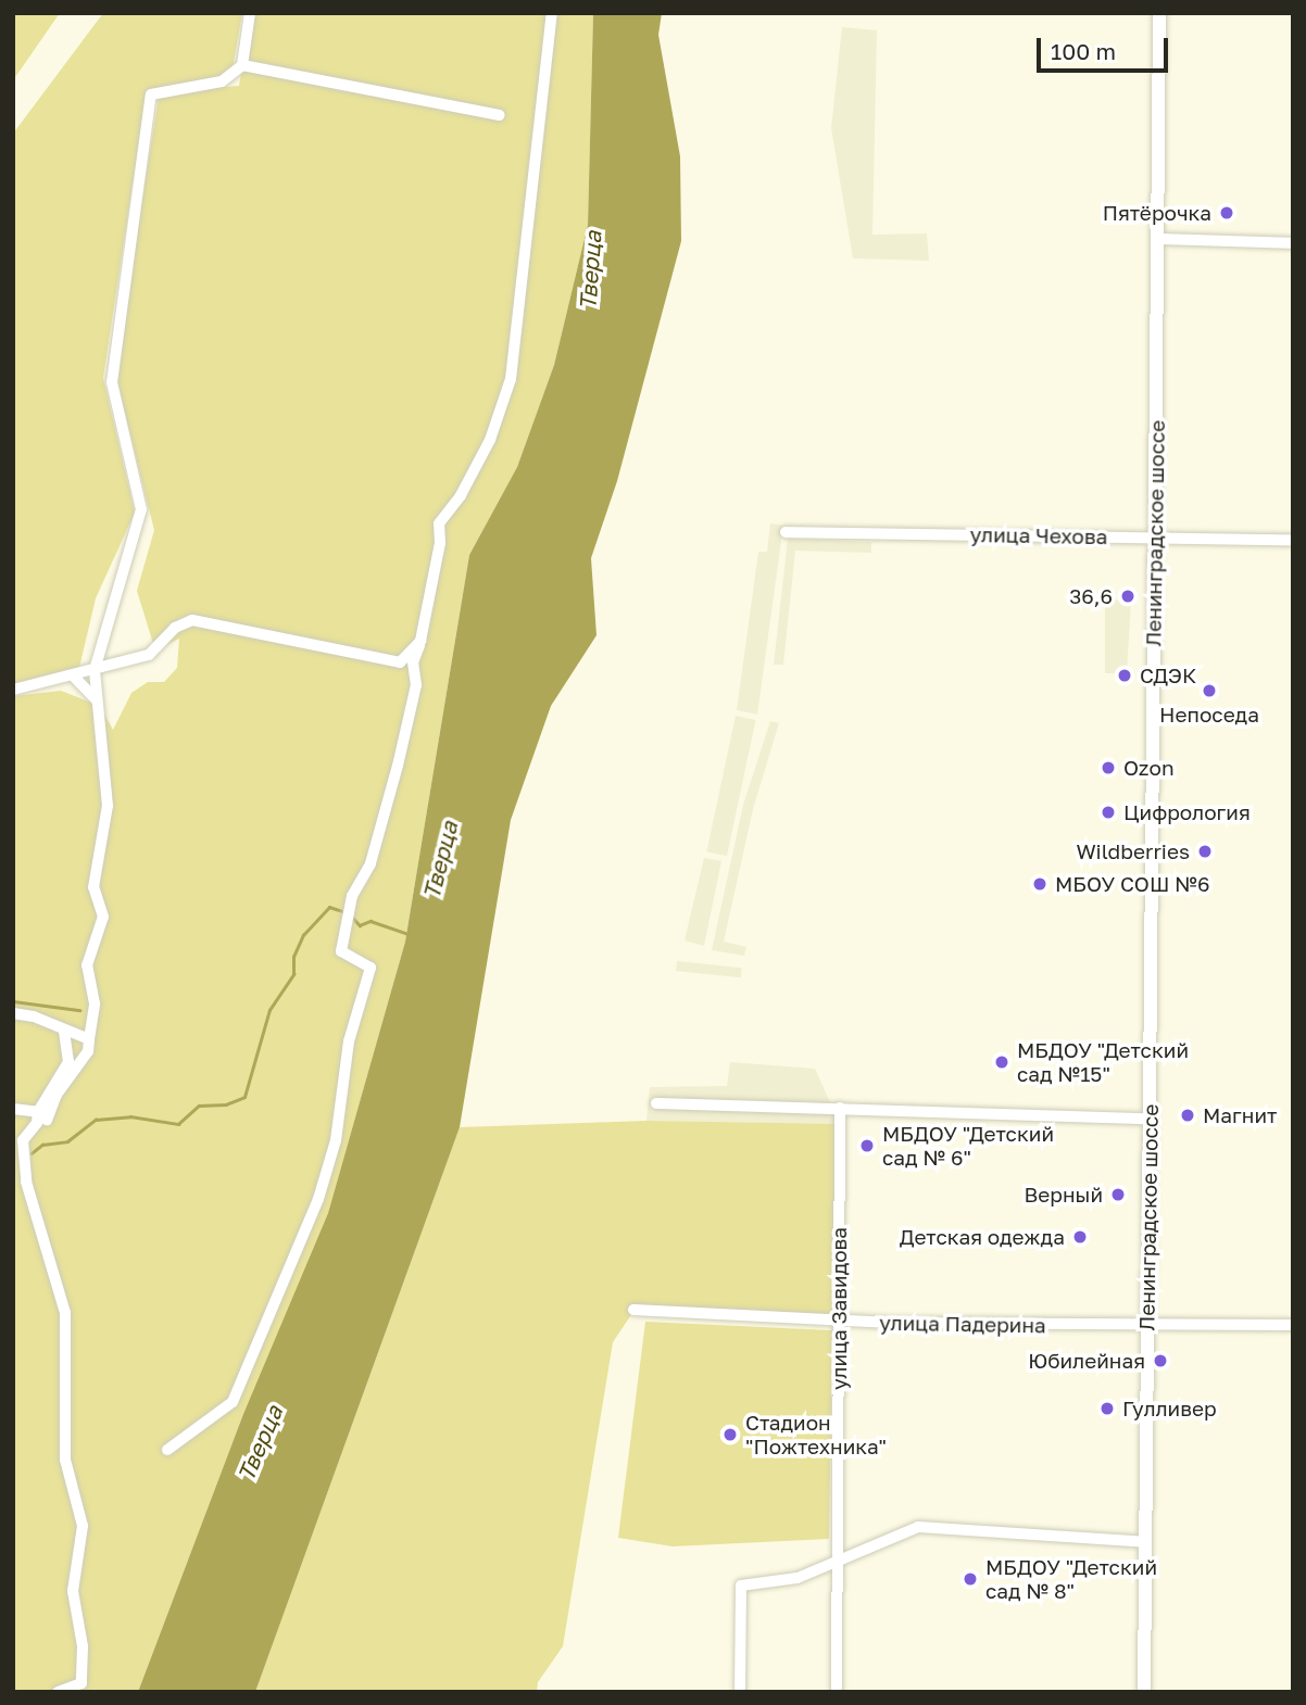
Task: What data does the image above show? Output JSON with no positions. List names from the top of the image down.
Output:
{
  "streets": {
    "main road": ["Ленинградское шоссе"],
    "street": ["улица Чехова", "улица Завидова", "улица Падерина"]
  },
  "crossings": [
    ["Ленинградское шоссе", "улица Чехова"],
    ["Ленинградское шоссе", "улица Падерина"],
    ["улица Завидова", "улица Падерина"]
  ],
  "water": ["Тверца"],
  "places": [
    "Пятёрочка",
    "36,6",
    "СДЭК",
    "Непоседа",
    "Ozon",
    "Цифрология",
    "Wildberries",
    "МБОУ СОШ №6",
    "МБДОУ \"Детский сад №15\"",
    "Магнит",
    "МБДОУ \"Детский сад № 6\"",
    "Верный",
    "Детская одежда",
    "Юбилейная",
    "Гулливер",
    "Стадион \"Пожтехника\"",
    "МБДОУ \"Детский сад № 8\""
  ],
  "scale_bar": "100 m"
}
